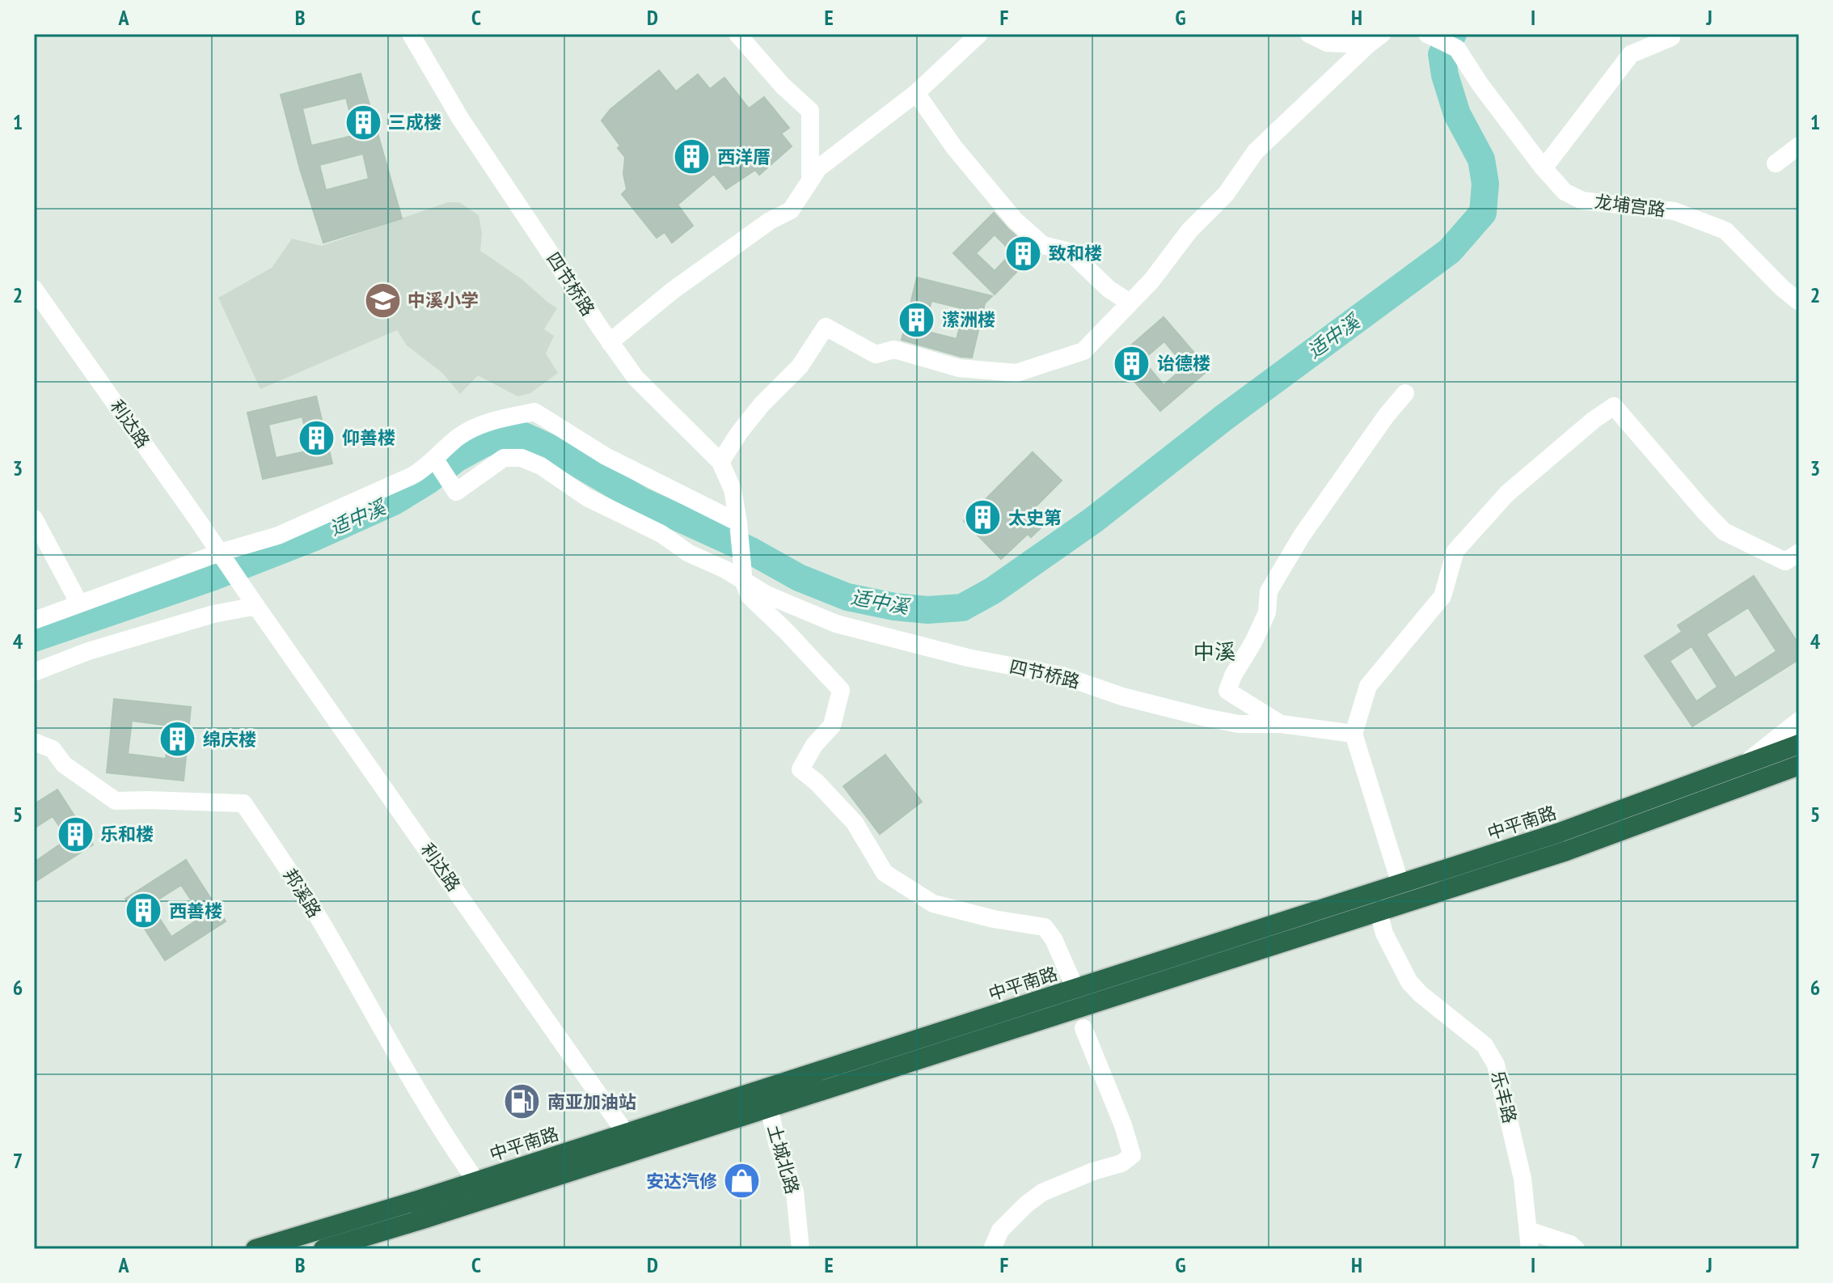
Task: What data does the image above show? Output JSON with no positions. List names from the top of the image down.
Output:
{
  "streets": {
    "highway": ["中平南路"],
    "street": [
      "龙埔宫路",
      "四节桥路",
      "利达路",
      "邦溪路",
      "乐丰路",
      "土城北路"
    ]
  },
  "crossings": [
    ["利达路", "中平南路"],
    ["中平南路", "邦溪路"]
  ],
  "districts": ["中溪"],
  "water": ["适中溪"],
  "places": {
    "building": [
      "三成楼",
      "西洋厝",
      "致和楼",
      "潆洲楼",
      "诒德楼",
      "仰善楼",
      "太史第",
      "绵庆楼",
      "乐和楼",
      "西善楼"
    ],
    "school or university": ["中溪小学"],
    "fuel station": ["南亚加油站"],
    "shop": ["安达汽修"]
  },
  "grid": {
    "columns": [
      "A",
      "B",
      "C",
      "D",
      "E",
      "F",
      "G",
      "H",
      "I",
      "J"
    ],
    "rows": [
      "1",
      "2",
      "3",
      "4",
      "5",
      "6",
      "7"
    ]
  }
}
